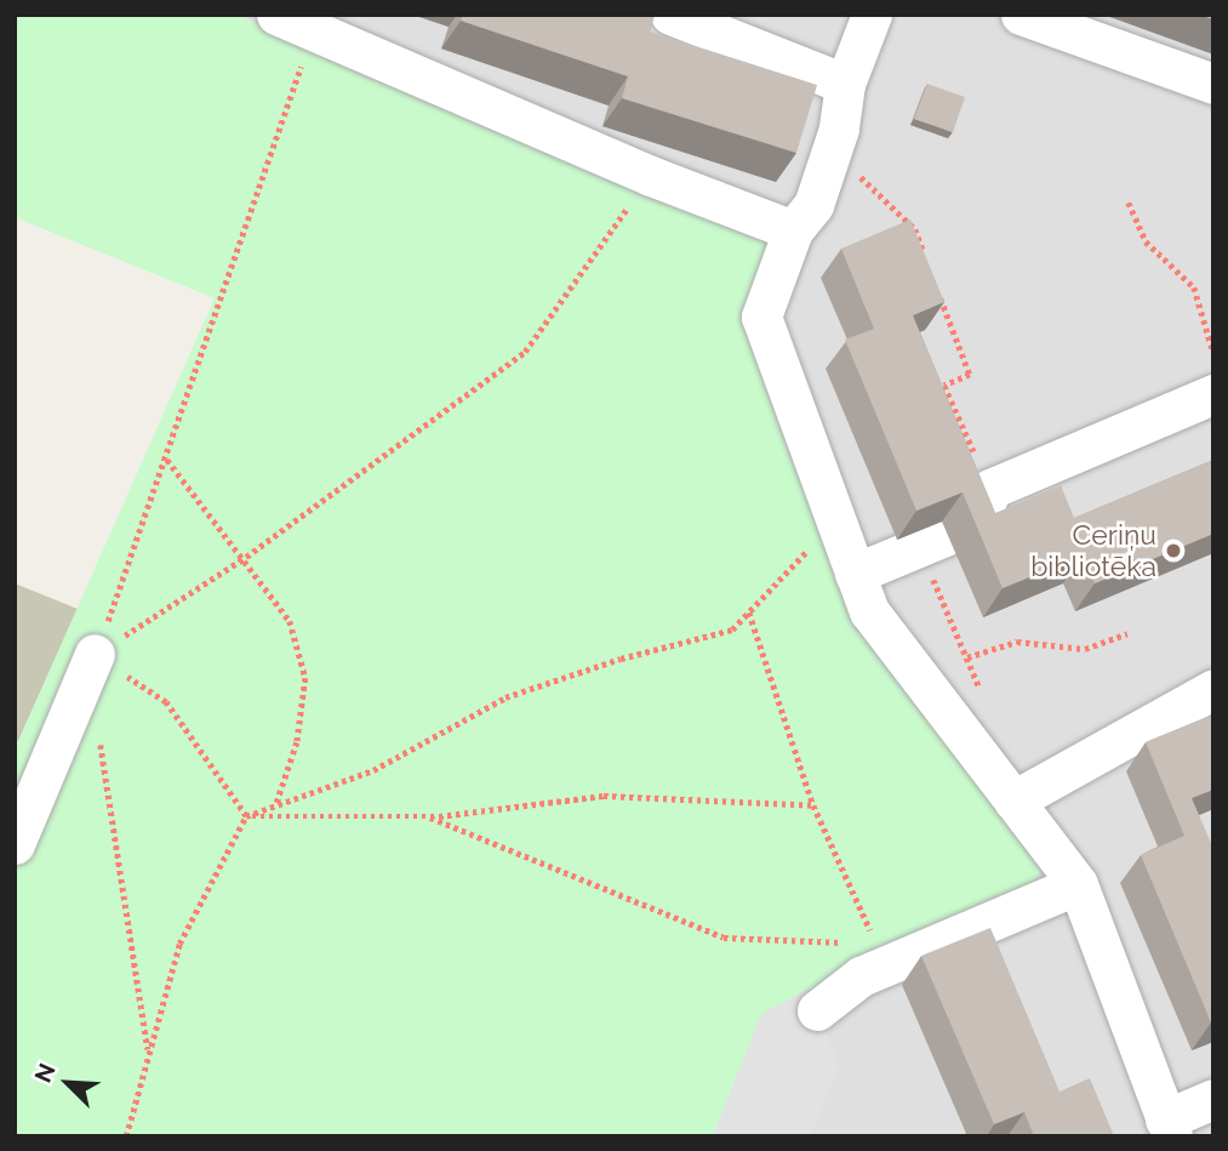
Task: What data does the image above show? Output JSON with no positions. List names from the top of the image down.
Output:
{
  "places": ["Ceriņu bibliotēka"],
  "north": "top left"
}
